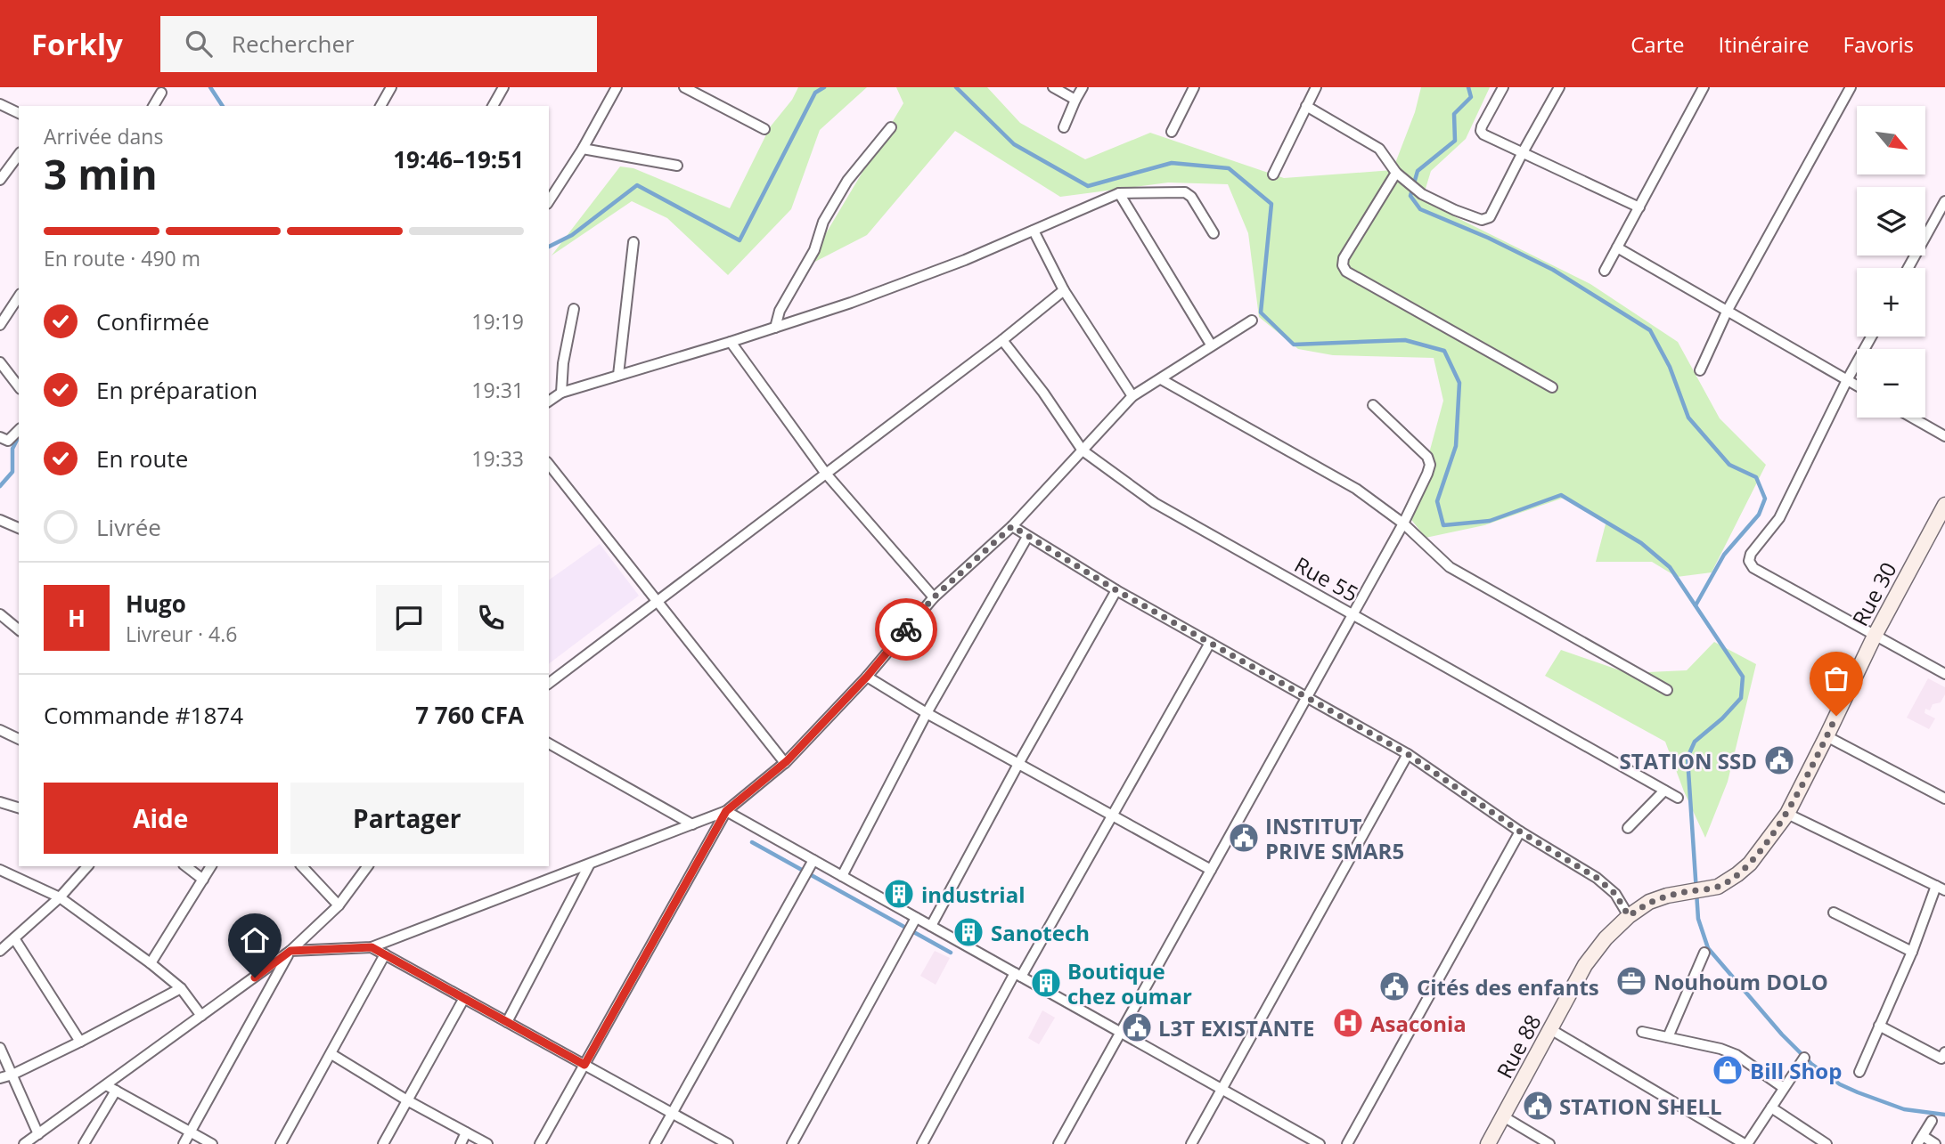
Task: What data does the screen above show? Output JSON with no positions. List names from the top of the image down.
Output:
{
  "streets": {
    "main road": ["Rue 30", "Rue 88"],
    "street": ["Rue 55"]
  },
  "crossings": [
    ["Rue 30", "Rue 88"]
  ],
  "places": {
    "public building": [
      "STATION SSD",
      "INSTITUT PRIVE SMAR5",
      "Cités des enfants",
      "L3T EXISTANTE",
      "STATION SHELL"
    ],
    "building": ["industrial", "Sanotech", "Boutique chez oumar"],
    "office": ["Nouhoum DOLO"],
    "hospital": ["Asaconia"],
    "shop": ["Bill Shop"]
  },
  "north": "bottom right",
  "page": {
    "header": "Forkly",
    "search": "Rechercher",
    "nav": ["Carte", "Itinéraire", "Favoris"],
    "map_buttons": ["+", "−"],
    "heading": ["3 min", "Arrivée dans", "19:46–19:51"],
    "panel": [
      "Hugo",
      "Livreur · 4.6",
      "Commande #1874",
      "7 760 CFA"
    ],
    "bar": "En route · 490 m",
    "list": [
      ["Confirmée", "19:19"],
      ["En préparation", "19:31"],
      ["En route", "19:33"],
      "Livrée"
    ],
    "round": "H",
    "buttons": ["Aide", "Partager"]
  }
}
